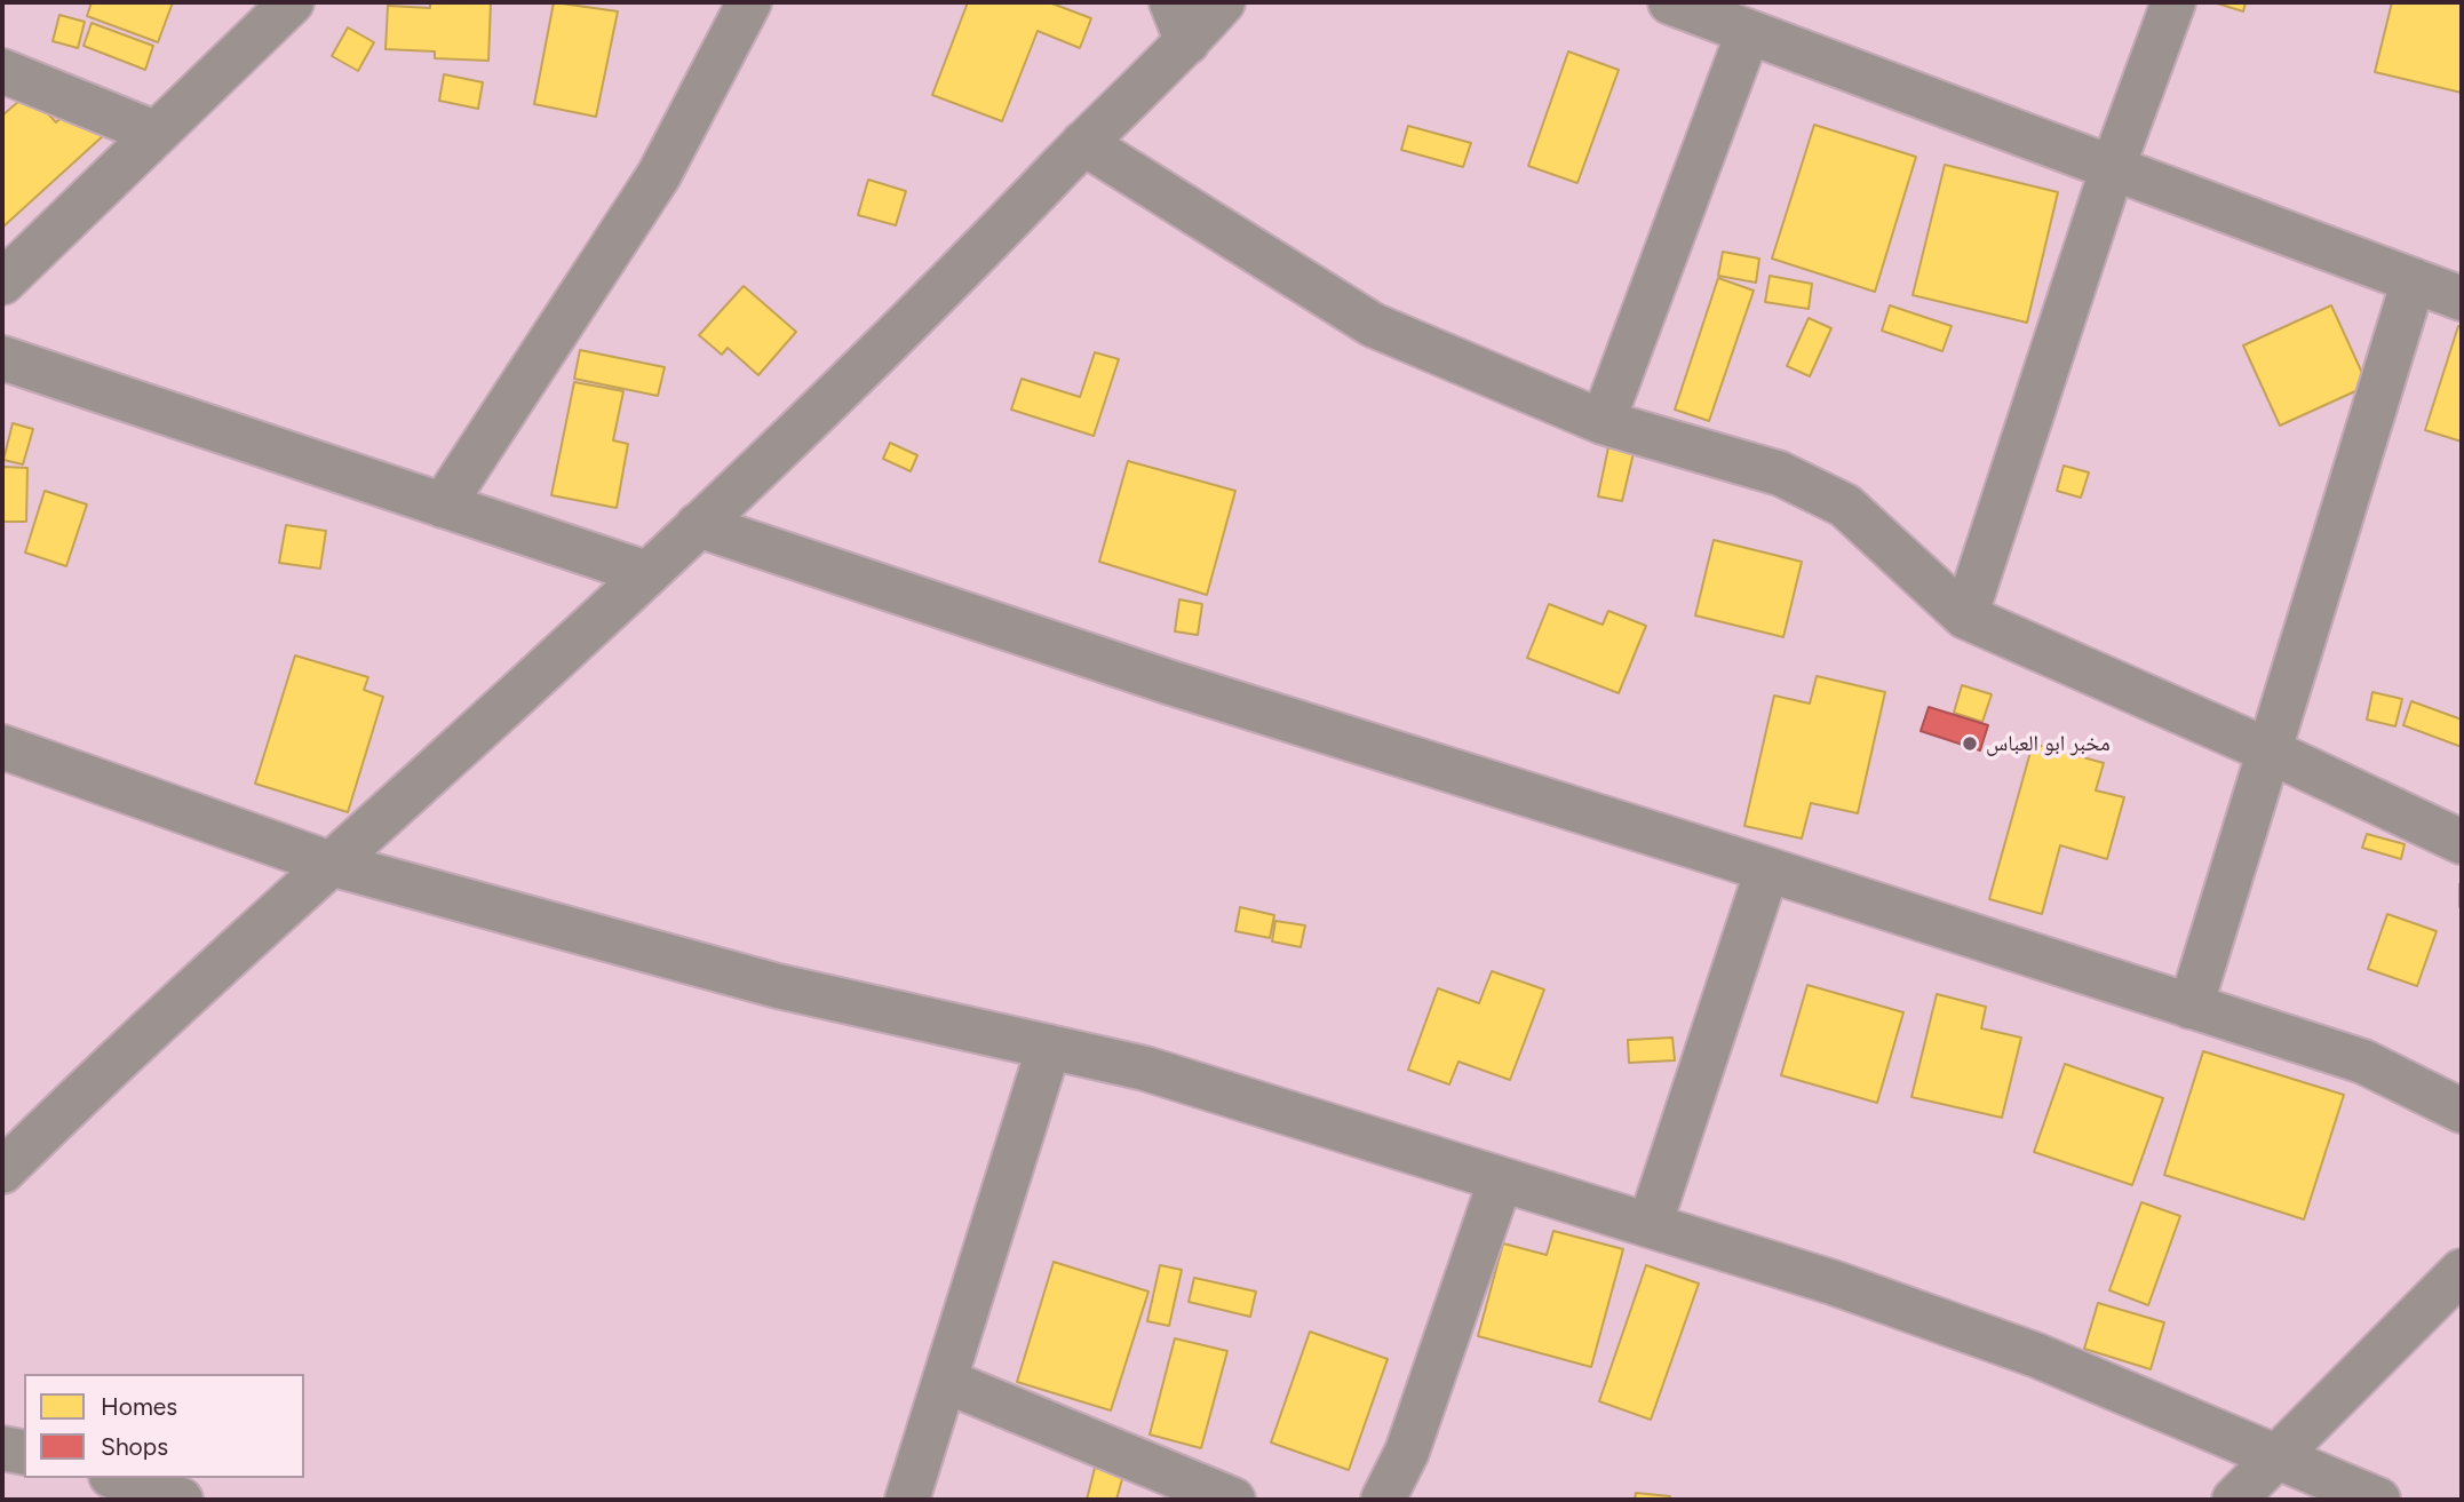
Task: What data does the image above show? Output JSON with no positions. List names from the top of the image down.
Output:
{
  "places": ["مخبر ابو العباس"],
  "legend": ["Homes", "Shops"]
}
